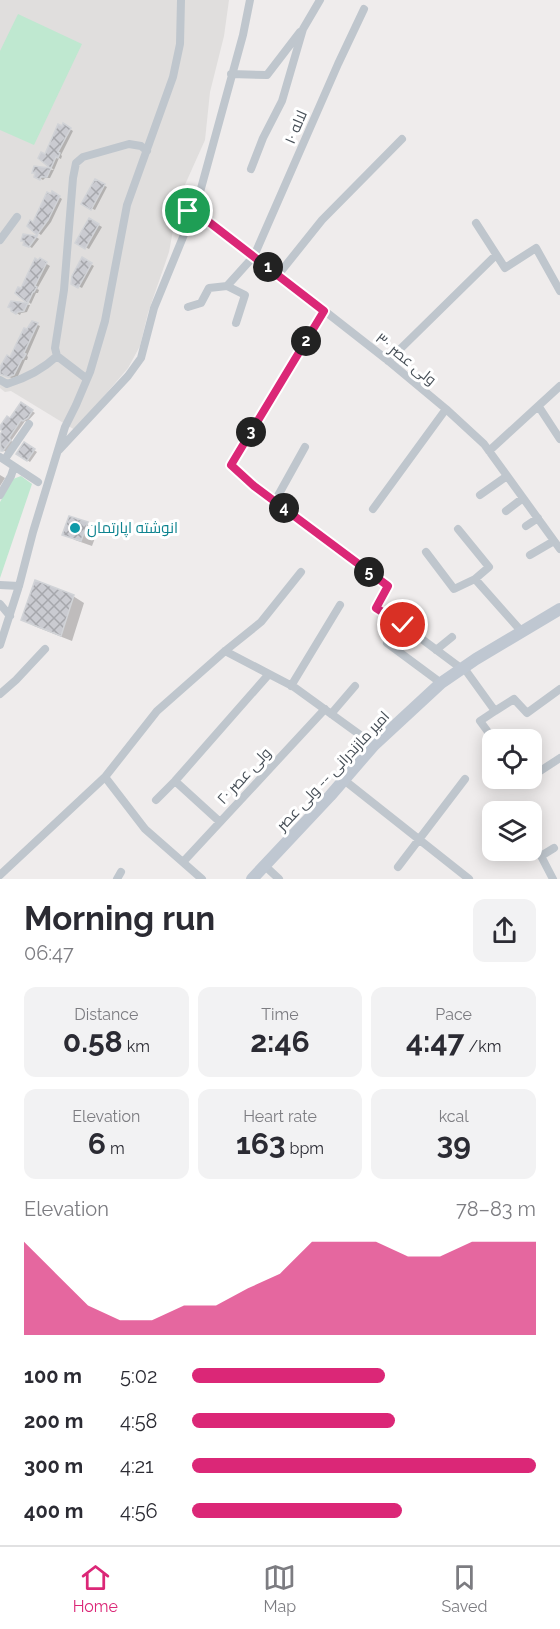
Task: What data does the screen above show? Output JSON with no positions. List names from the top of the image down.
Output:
{
  "streets": {
    "main road": ["امیر مازندرانی -- ولی عصر"],
    "street": ["لاله ۱۰", "ولی عصر ۳۰", "ولی عصر ۲۰"]
  },
  "crossings": [
    ["لاله ۱۰", "ولی عصر ۳۰"]
  ],
  "places": ["انوشته اپارتمان"],
  "page": {
    "pins": [
      "1",
      "2",
      "3",
      "4",
      "5"
    ],
    "heading": ["Morning run", "06:47"],
    "stats": [
      ["Distance", "0.58 km"],
      ["Time", "2:46"],
      ["Pace", "4:47 /km"],
      ["Elevation", "6 m"],
      ["Heart rate", "163 bpm"],
      ["kcal", "39"]
    ],
    "chart": ["Elevation", "78–83 m"],
    "list": [
      {
        "name": "100 m",
        "note": "5:02"
      },
      {
        "name": "200 m",
        "note": "4:58"
      },
      {
        "name": "300 m",
        "note": "4:21"
      },
      {
        "name": "400 m",
        "note": "4:56"
      }
    ],
    "tabs": ["Home", "Map", "Saved"]
  }
}
